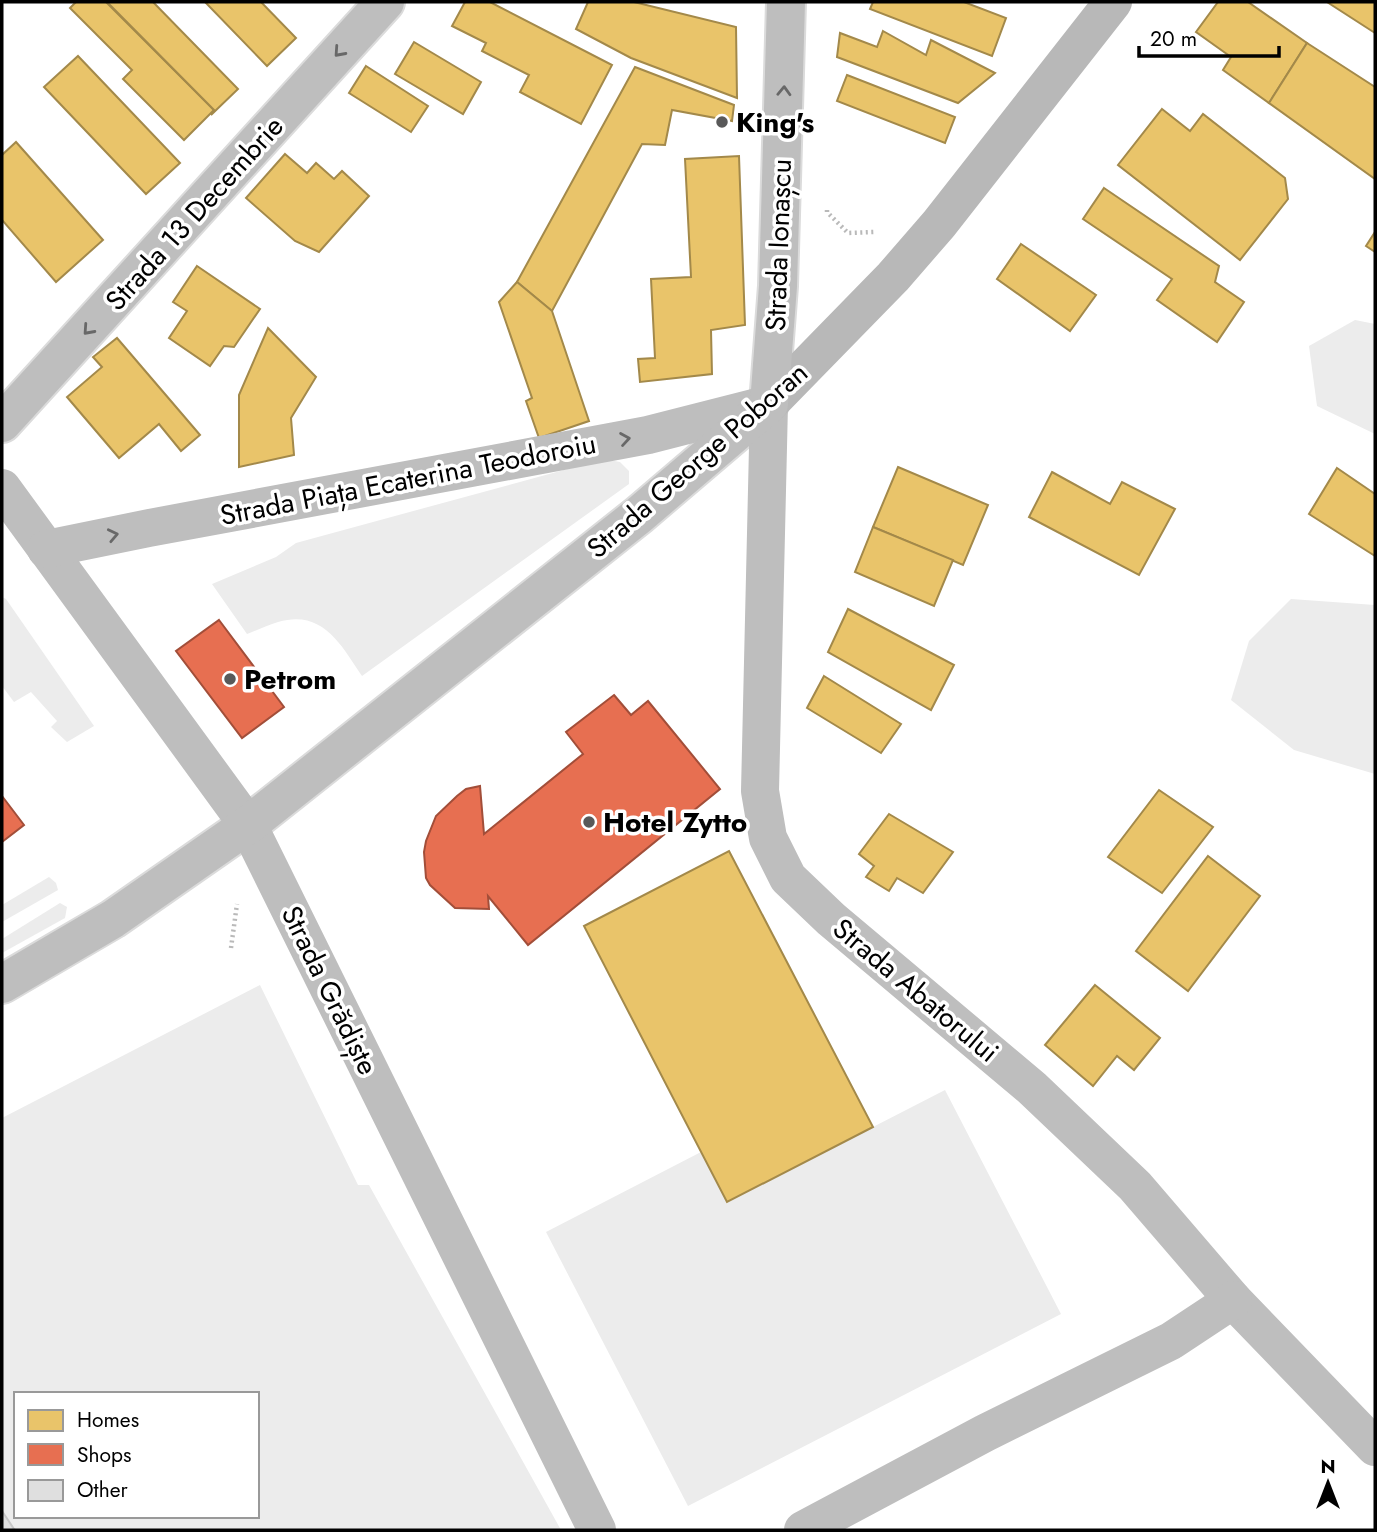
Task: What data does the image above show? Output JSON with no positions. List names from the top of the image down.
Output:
{
  "streets": {
    "main road": ["Strada George Poboran"],
    "street": [
      "Strada 13 Decembrie",
      "Strada Ionașcu",
      "Strada Piața Ecaterina Teodoroiu",
      "Strada Grădiște",
      "Strada Abatorului"
    ]
  },
  "crossings": [
    ["Strada Ionașcu", "Strada George Poboran"],
    ["Strada Ionașcu", "Strada Piața Ecaterina Teodoroiu"],
    ["Strada Ionașcu", "Strada Abatorului"],
    ["Strada George Poboran", "Strada Piața Ecaterina Teodoroiu"],
    ["Strada George Poboran", "Strada Grădiște"],
    ["Strada George Poboran", "Strada Abatorului"],
    ["Strada Piața Ecaterina Teodoroiu", "Strada Grădiște"],
    ["Strada Piața Ecaterina Teodoroiu", "Strada Abatorului"]
  ],
  "one_way": ["Strada 13 Decembrie", "Strada Ionașcu", "Strada Piața Ecaterina Teodoroiu"],
  "places": ["King's", "Petrom", "Hotel Zytto"],
  "legend": ["Homes", "Shops", "Other"],
  "scale_bar": "20 m",
  "north": "top"
}
